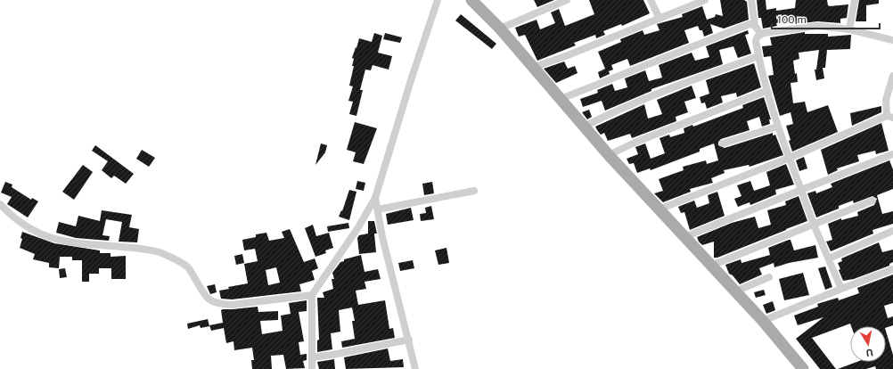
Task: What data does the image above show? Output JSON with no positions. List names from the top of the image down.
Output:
{
  "scale_bar": "100 m",
  "north": "bottom"
}
